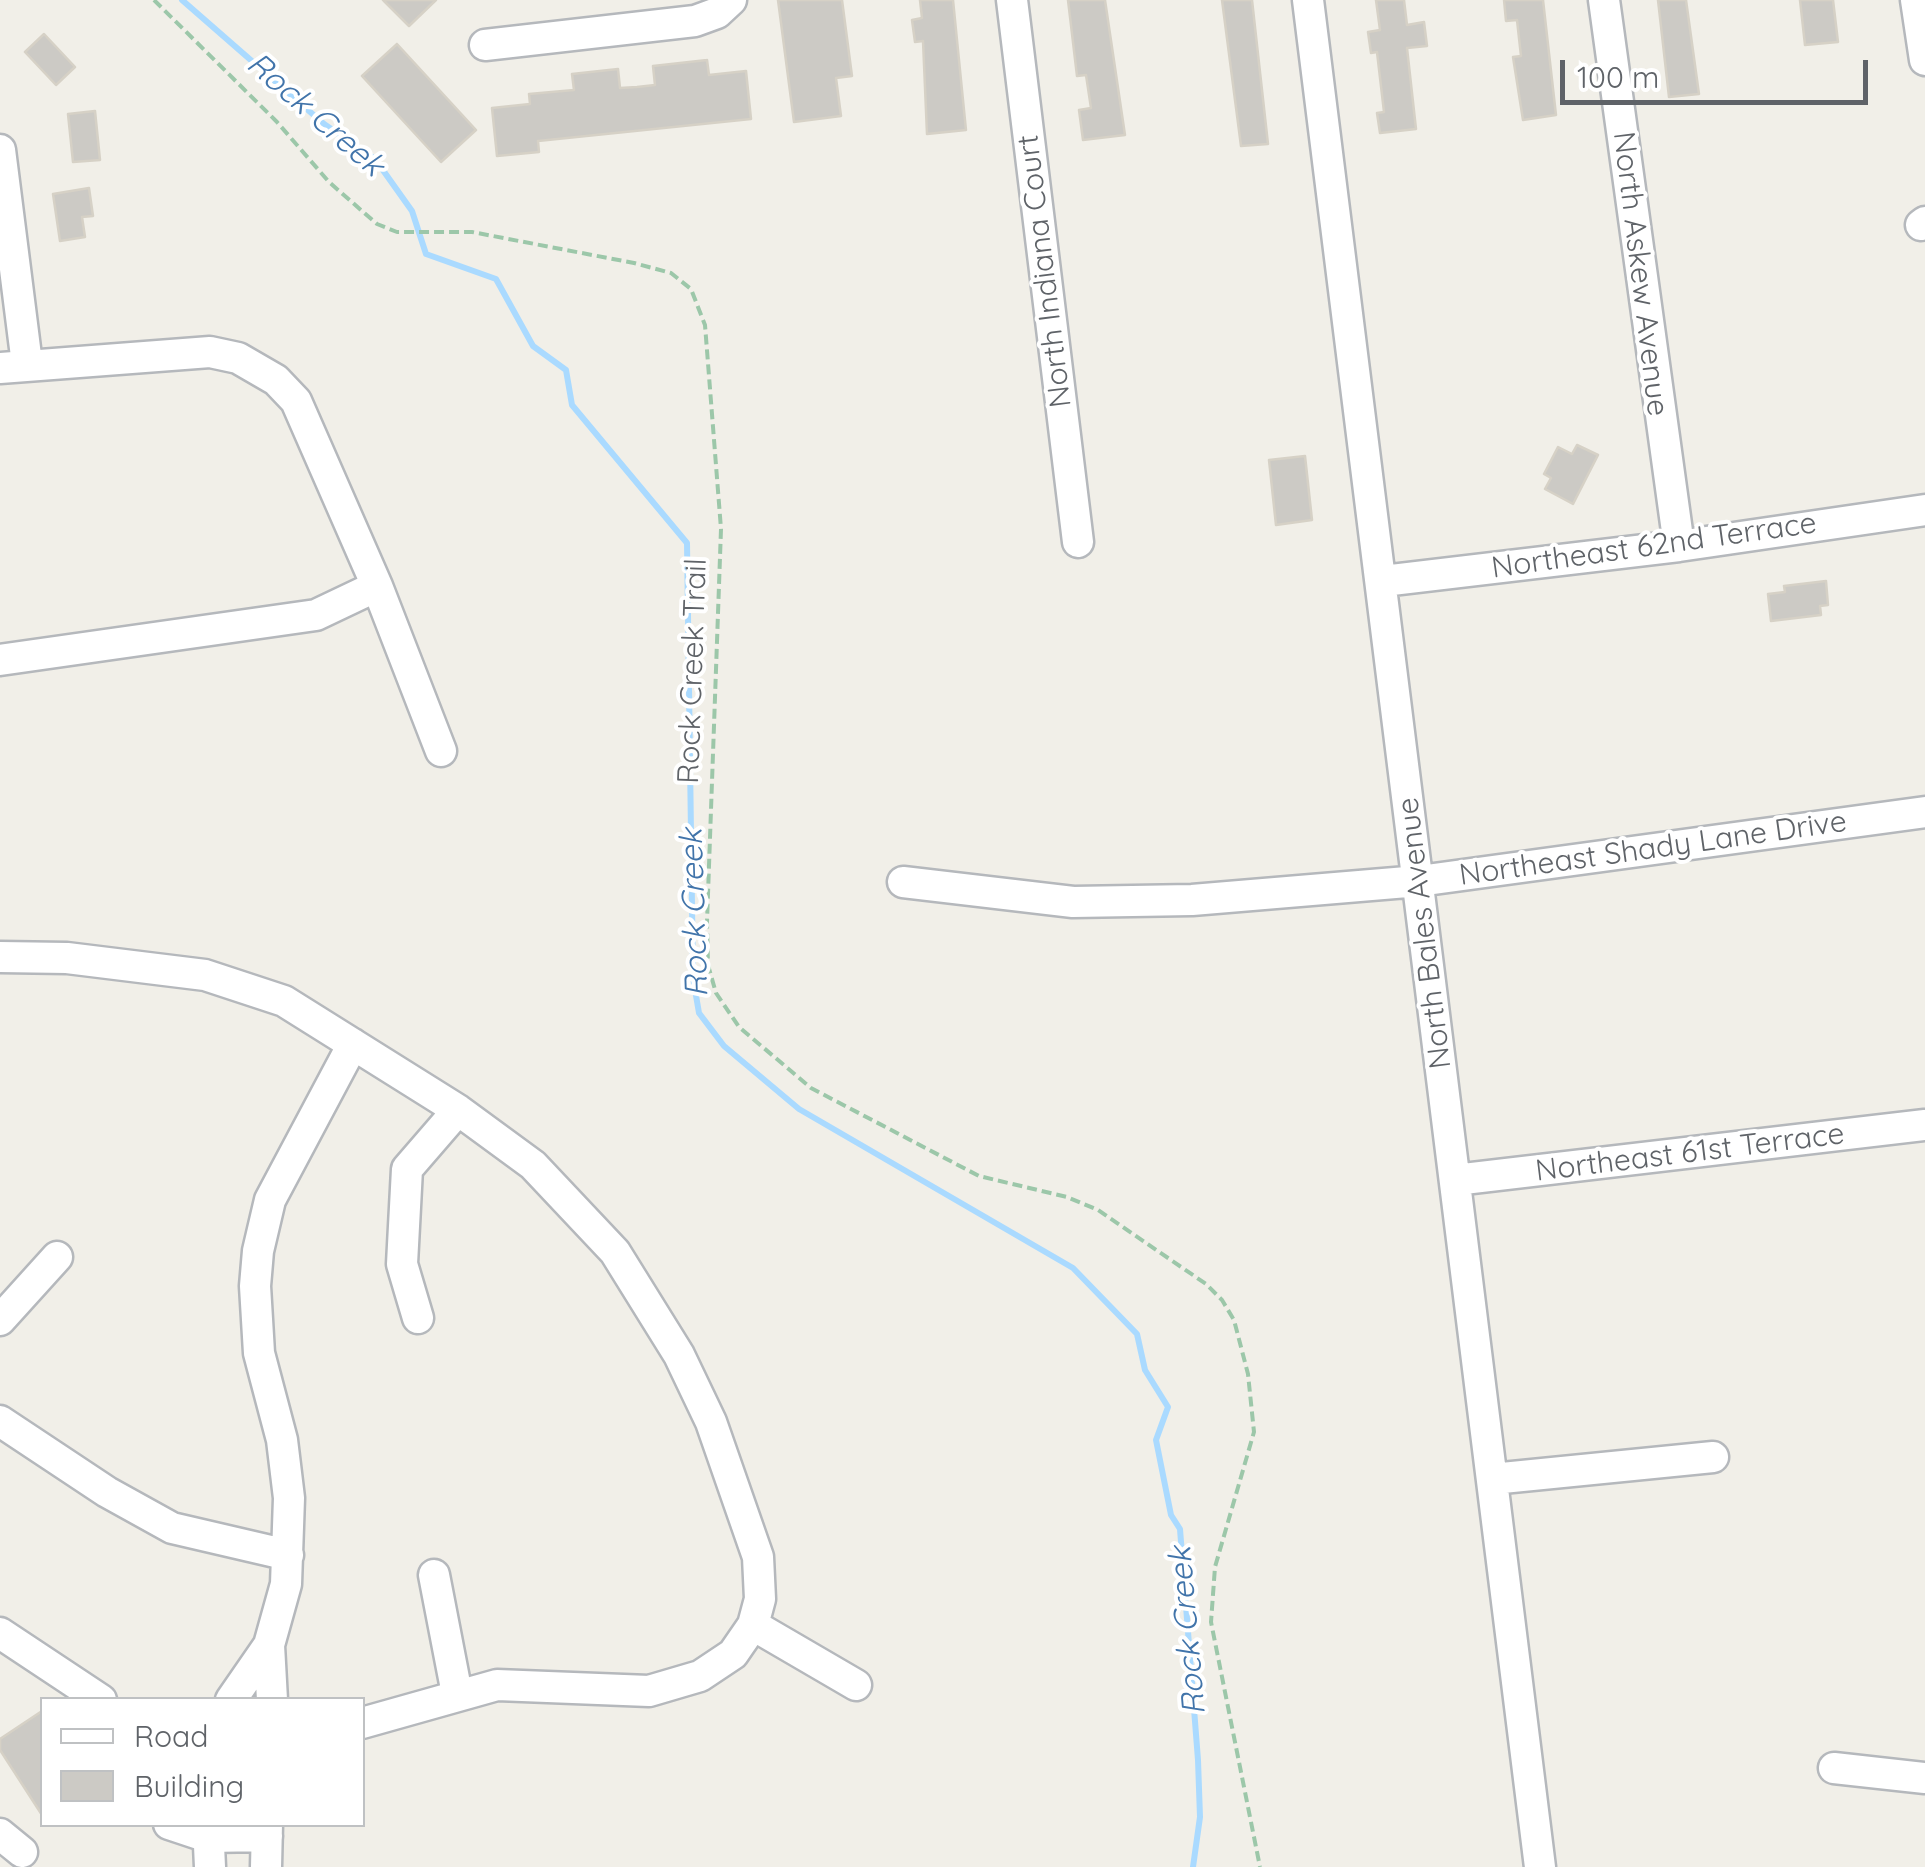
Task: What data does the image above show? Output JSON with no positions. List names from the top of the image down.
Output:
{
  "streets": {
    "street": [
      "North Indiana Court",
      "North Askew Avenue",
      "Northeast 62nd Terrace",
      "Northeast Shady Lane Drive",
      "North Bales Avenue",
      "Northeast 61st Terrace"
    ],
    "path": ["Rock Creek Trail"]
  },
  "crossings": [
    ["North Askew Avenue", "Northeast 62nd Terrace"],
    ["Northeast 62nd Terrace", "North Bales Avenue"],
    ["Northeast Shady Lane Drive", "North Bales Avenue"],
    ["North Bales Avenue", "Northeast 61st Terrace"]
  ],
  "water": ["Rock Creek"],
  "legend": ["Road", "Building"],
  "scale_bar": "100 m"
}
